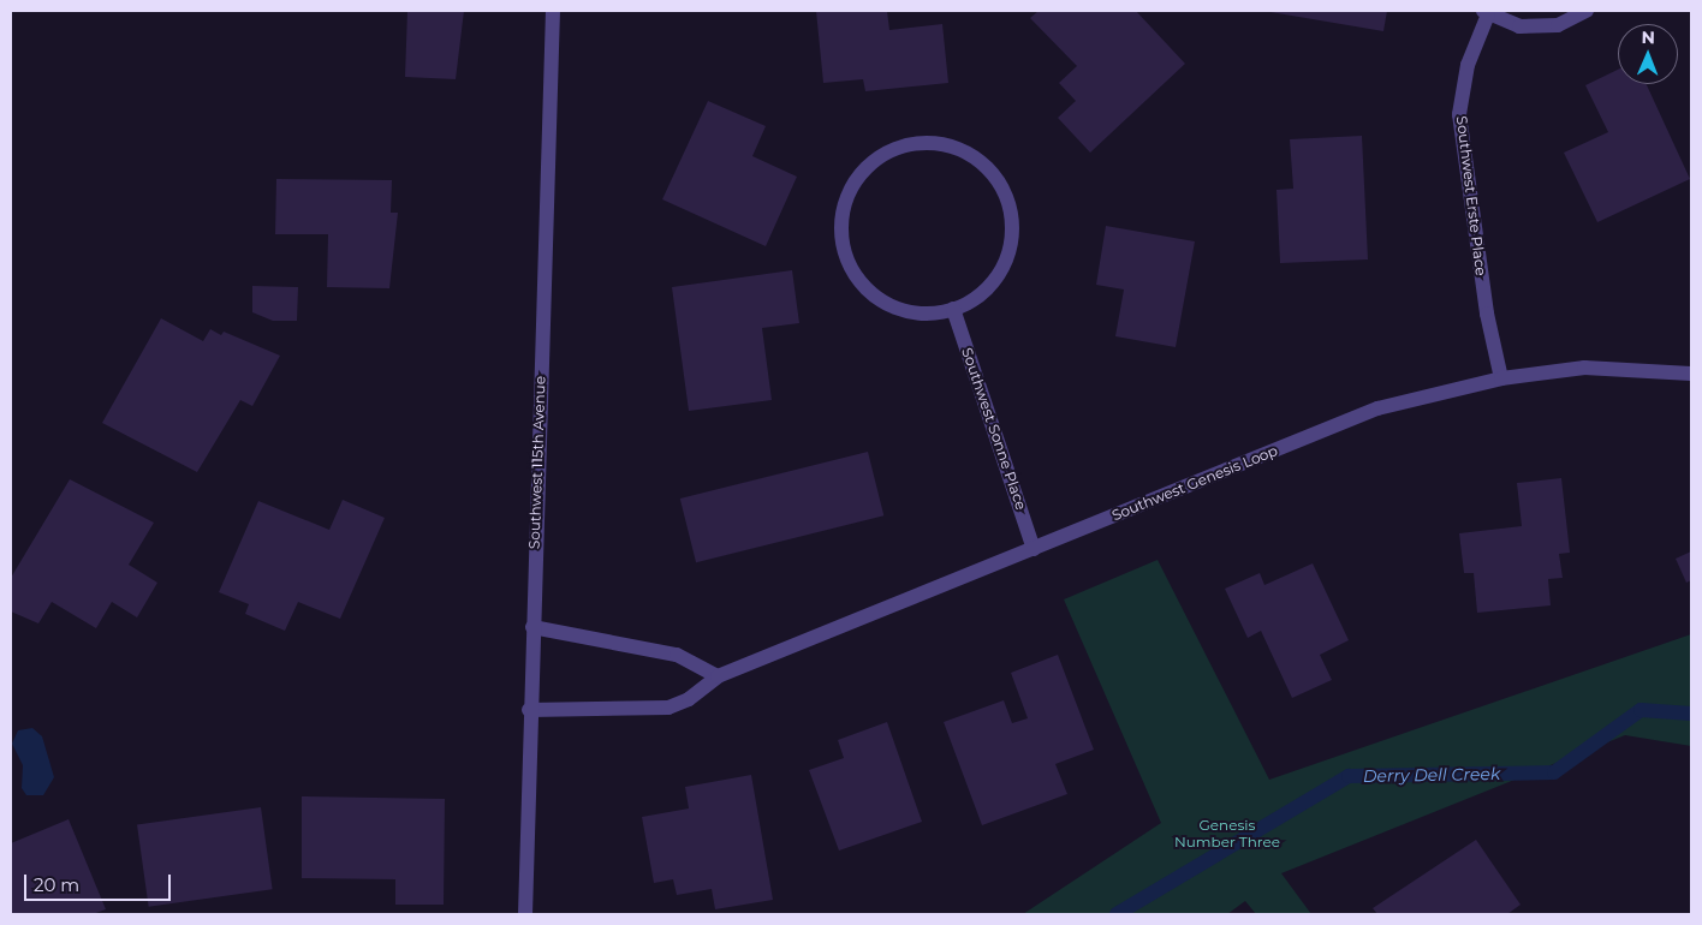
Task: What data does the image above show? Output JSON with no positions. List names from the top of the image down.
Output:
{
  "streets": {
    "street": [
      "Southwest Erste Place",
      "Southwest Sonne Place",
      "Southwest 115th Avenue",
      "Southwest Genesis Loop"
    ]
  },
  "crossings": [
    ["Southwest Erste Place", "Southwest Genesis Loop"],
    ["Southwest Sonne Place", "Southwest Genesis Loop"],
    ["Southwest 115th Avenue", "Southwest Genesis Loop"]
  ],
  "water": ["Derry Dell Creek"],
  "parks": ["Genesis Number Three"],
  "scale_bar": "20 m",
  "north": "top"
}
